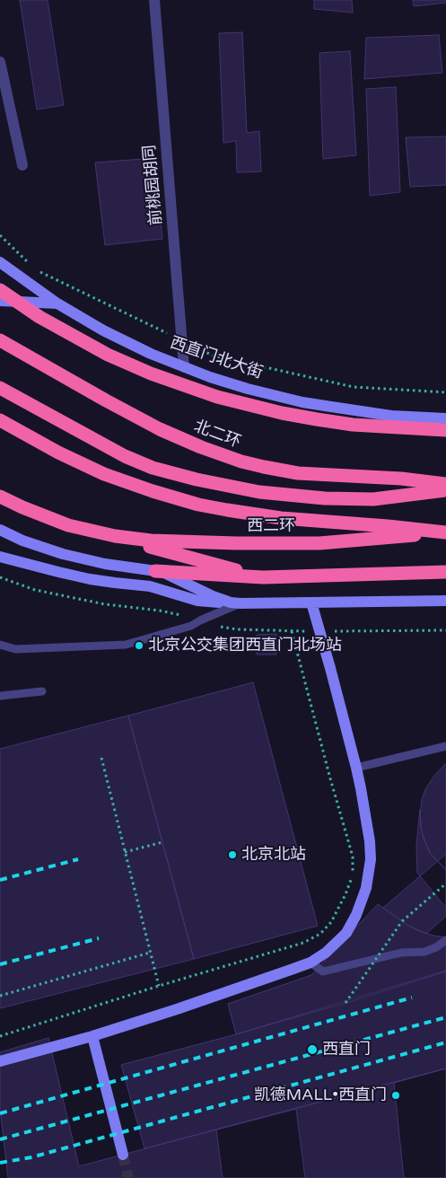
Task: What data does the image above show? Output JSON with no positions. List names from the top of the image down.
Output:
{
  "streets": {
    "highway": ["北二环", "西二环"],
    "street": ["前桃园胡同", "西直门北大街"]
  },
  "crossings": [
    ["前桃园胡同", "西直门北大街"]
  ],
  "places": [
    "北京公交集团西直门北场站",
    "北京北站",
    "西直门",
    "凯德MALL•西直门"
  ]
}
